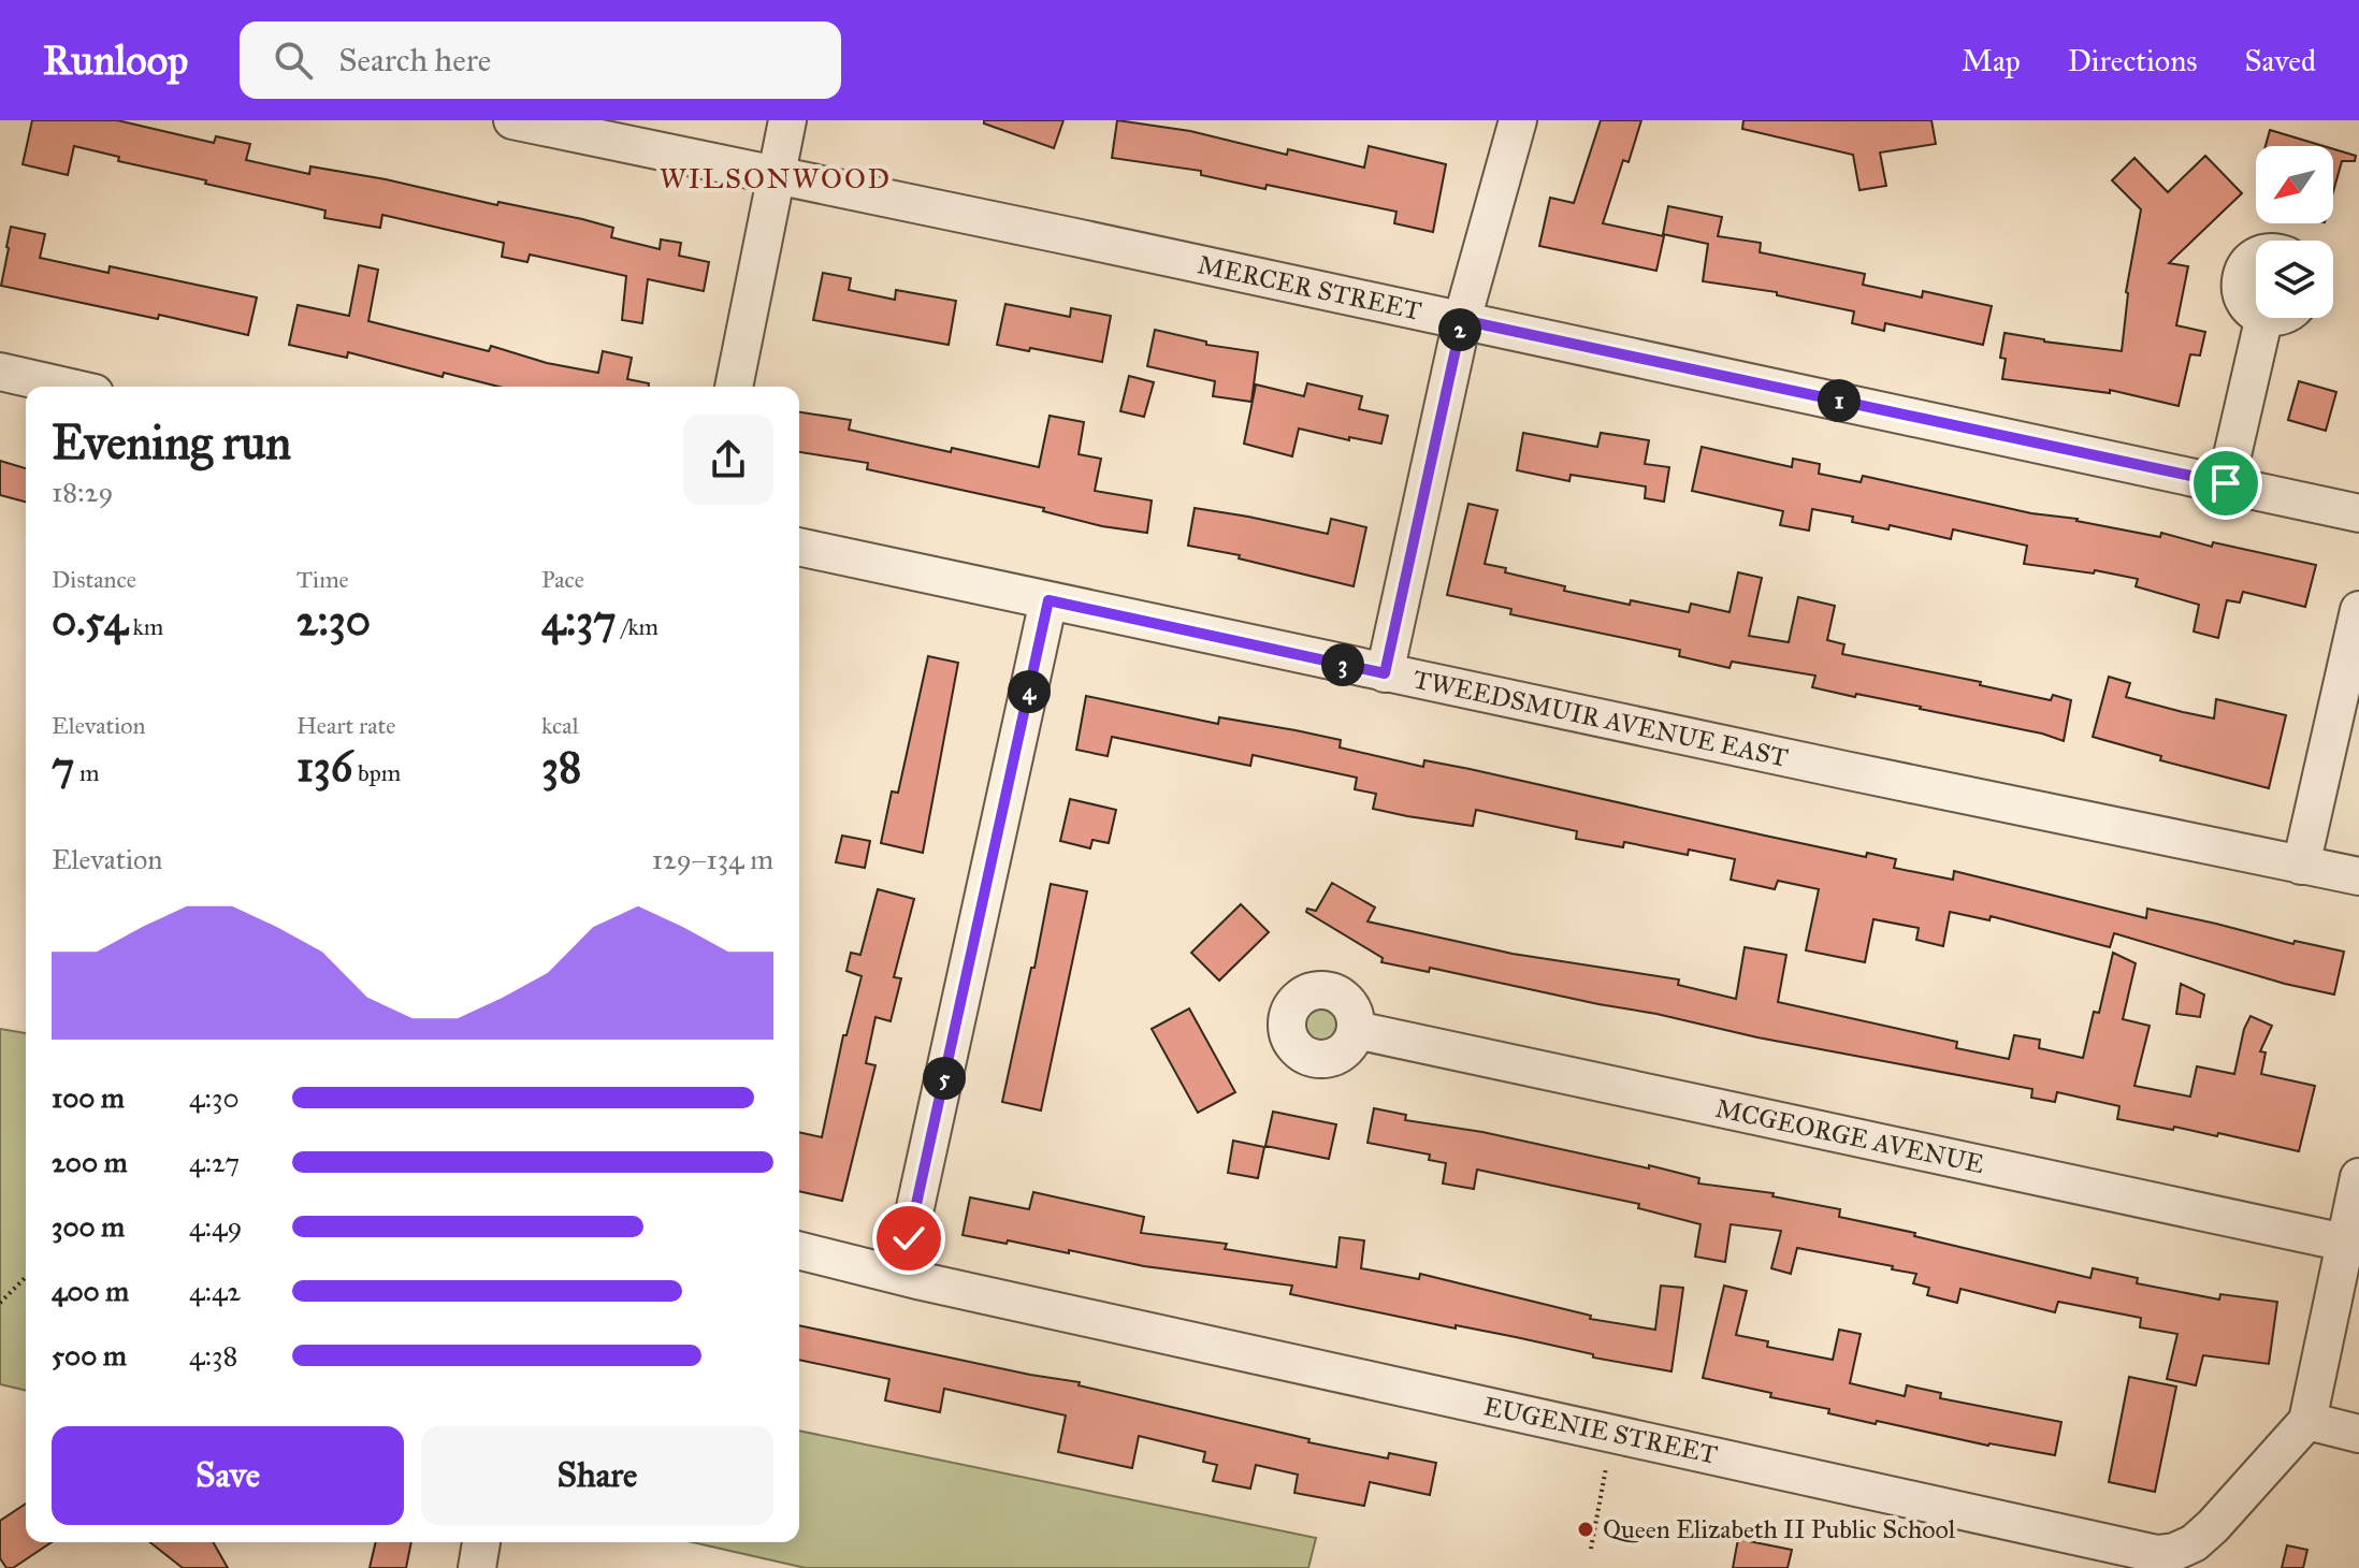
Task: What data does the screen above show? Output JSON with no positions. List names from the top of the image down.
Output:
{
  "streets": {
    "street": [
      "MERCER STREET",
      "TWEEDSMUIR AVENUE EAST",
      "MCGEORGE AVENUE",
      "EUGENIE STREET"
    ]
  },
  "districts": ["WILSONWOOD"],
  "places": ["Queen Elizabeth II Public School"],
  "north": "bottom left",
  "page": {
    "header": "Runloop",
    "search": "Search here",
    "nav": ["Map", "Directions", "Saved"],
    "pins": [
      "2",
      "1",
      "3",
      "4",
      "5"
    ],
    "heading": ["Evening run", "18:29"],
    "stats": [
      ["Distance", "0.54 km"],
      ["Time", "2:30"],
      ["Pace", "4:37 /km"],
      ["Elevation", "7 m"],
      ["Heart rate", "136 bpm"],
      ["kcal", "38"]
    ],
    "chart": ["Elevation", "129–134 m"],
    "list": [
      {
        "name": "100 m",
        "note": "4:30"
      },
      {
        "name": "200 m",
        "note": "4:27"
      },
      {
        "name": "300 m",
        "note": "4:49"
      },
      {
        "name": "400 m",
        "note": "4:42"
      },
      {
        "name": "500 m",
        "note": "4:38"
      }
    ],
    "buttons": ["Save", "Share"]
  }
}
